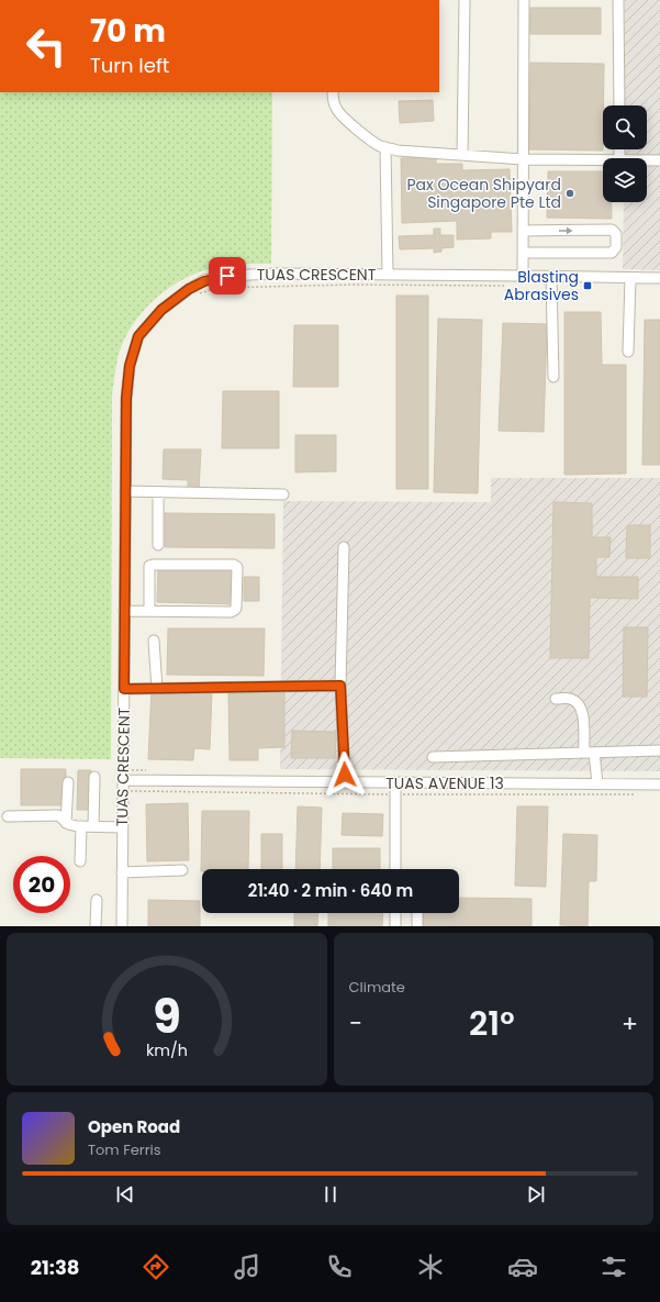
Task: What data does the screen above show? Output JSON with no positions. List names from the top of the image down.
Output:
{
  "streets": {
    "street": ["TUAS CRESCENT", "TUAS AVENUE 13"]
  },
  "crossings": [
    ["TUAS CRESCENT", "TUAS AVENUE 13"]
  ],
  "places": {
    "other": ["Pax Ocean Shipyard Singapore Pte Ltd"],
    "transit": ["Blasting Abrasives"]
  },
  "page": {
    "turn": ["70 m", "Turn left"],
    "limit": "20",
    "trip": "21:40 · 2 min · 640 m",
    "tile": "Climate",
    "heat": ["−", "21°", "+"],
    "song": ["Open Road", "Tom Ferris"],
    "tabs": "21:38",
    "gauge": ["9", "km/h"]
  }
}
